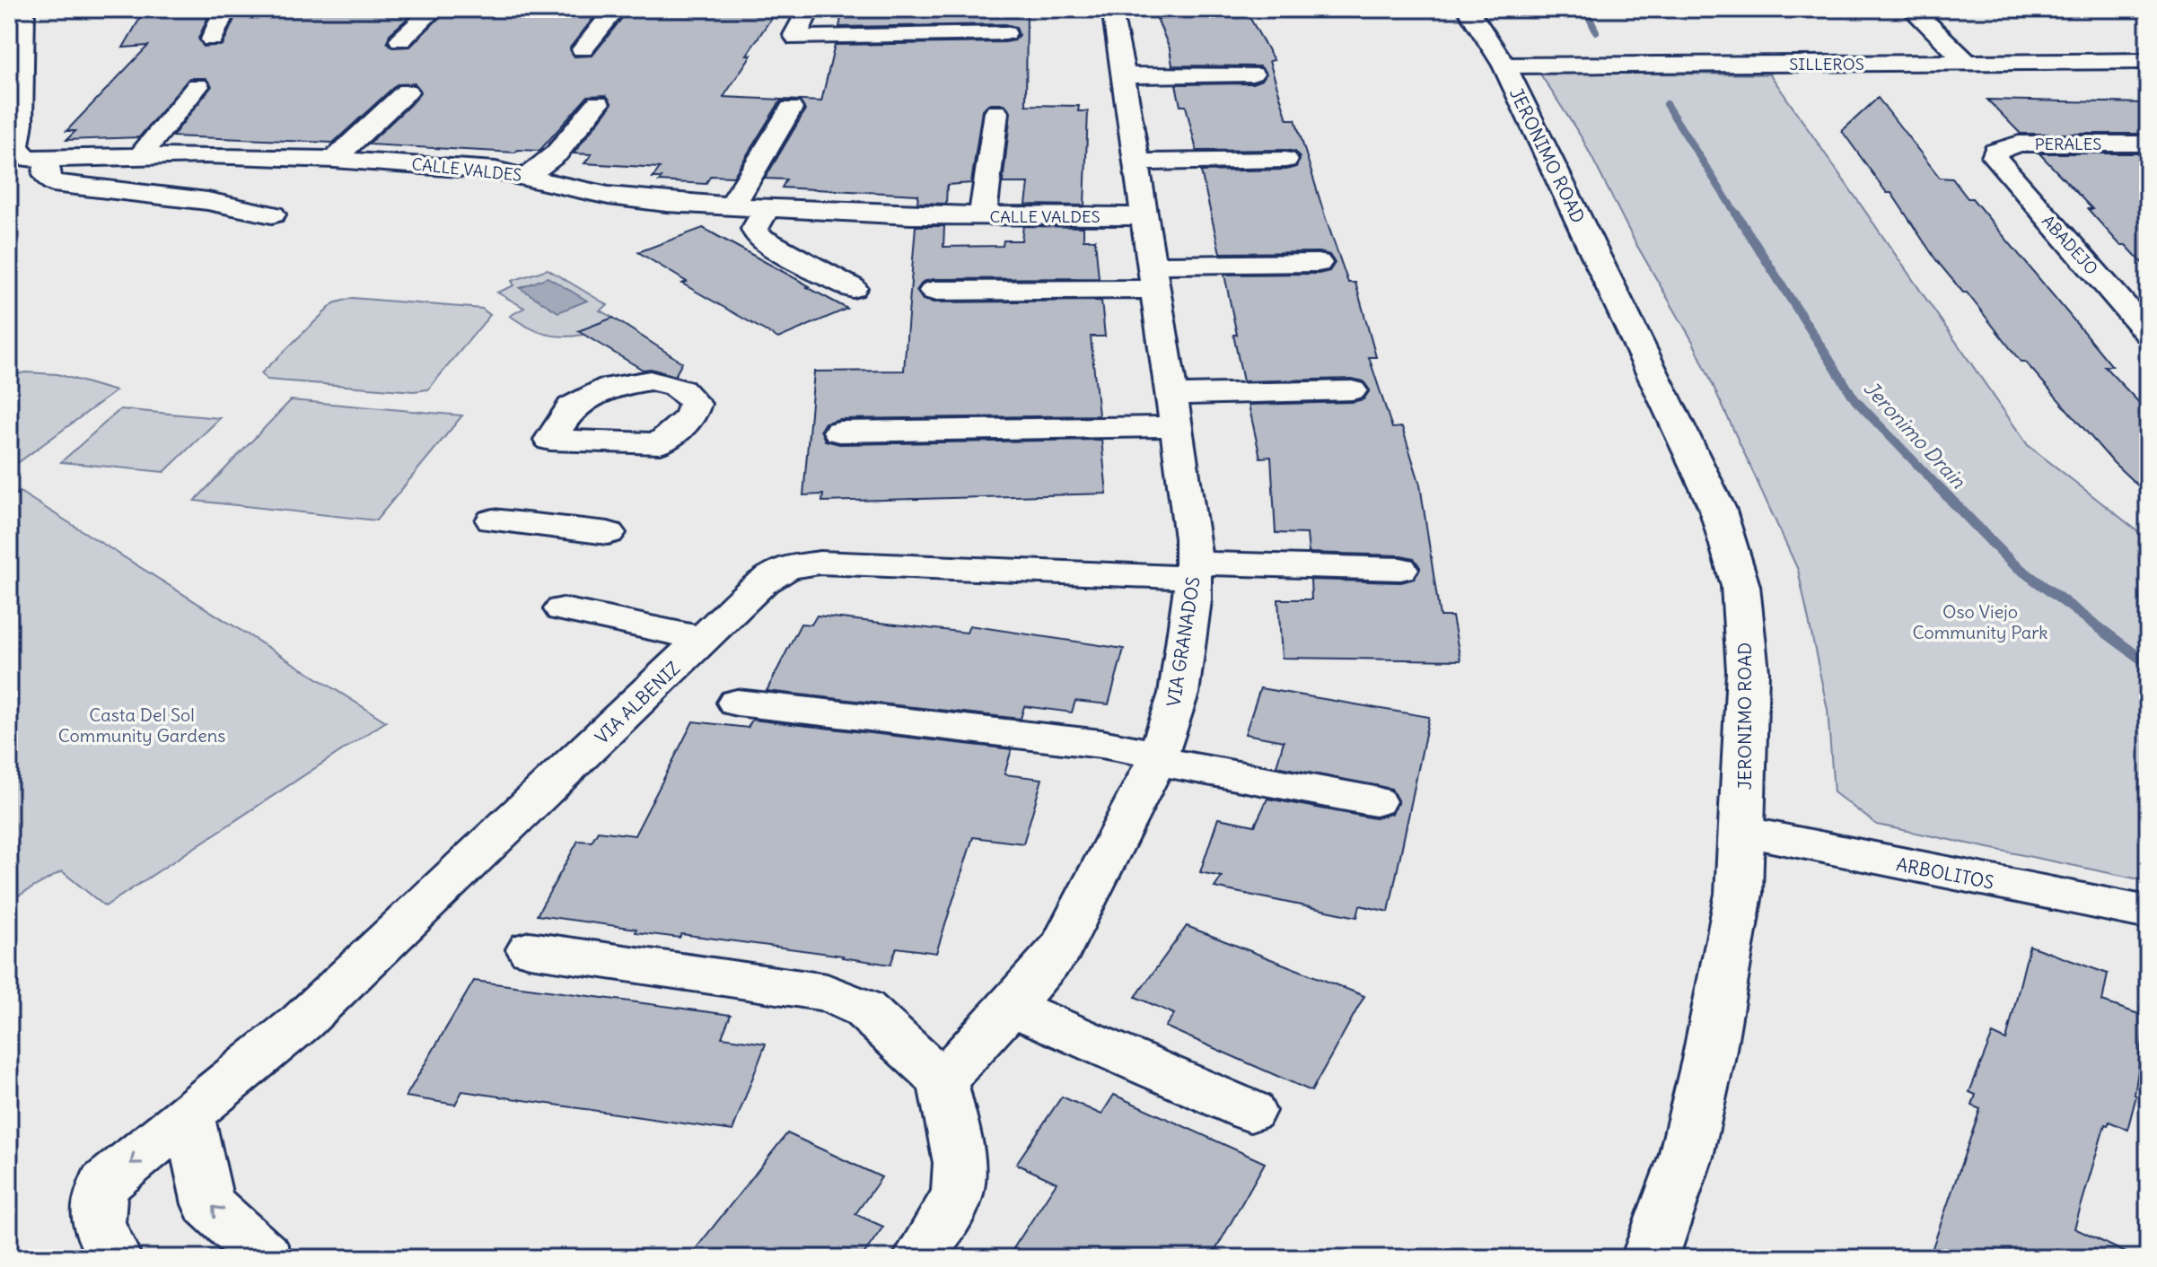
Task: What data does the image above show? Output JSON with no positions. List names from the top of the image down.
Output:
{
  "streets": {
    "main road": ["JERONIMO ROAD"],
    "street": [
      "SILLEROS",
      "PERALES",
      "CALLE VALDES",
      "ABADEJO",
      "VIA GRANADOS",
      "VIA ALBENIZ",
      "ARBOLITOS"
    ]
  },
  "crossings": [
    ["SILLEROS", "JERONIMO ROAD"],
    ["PERALES", "ABADEJO"],
    ["JERONIMO ROAD", "ARBOLITOS"],
    ["CALLE VALDES", "VIA GRANADOS"],
    ["VIA GRANADOS", "VIA ALBENIZ"]
  ],
  "water": ["Jeronimo Drain"],
  "parks": ["Oso Viejo Community Park", "Casta Del Sol Community Gardens"]
}
